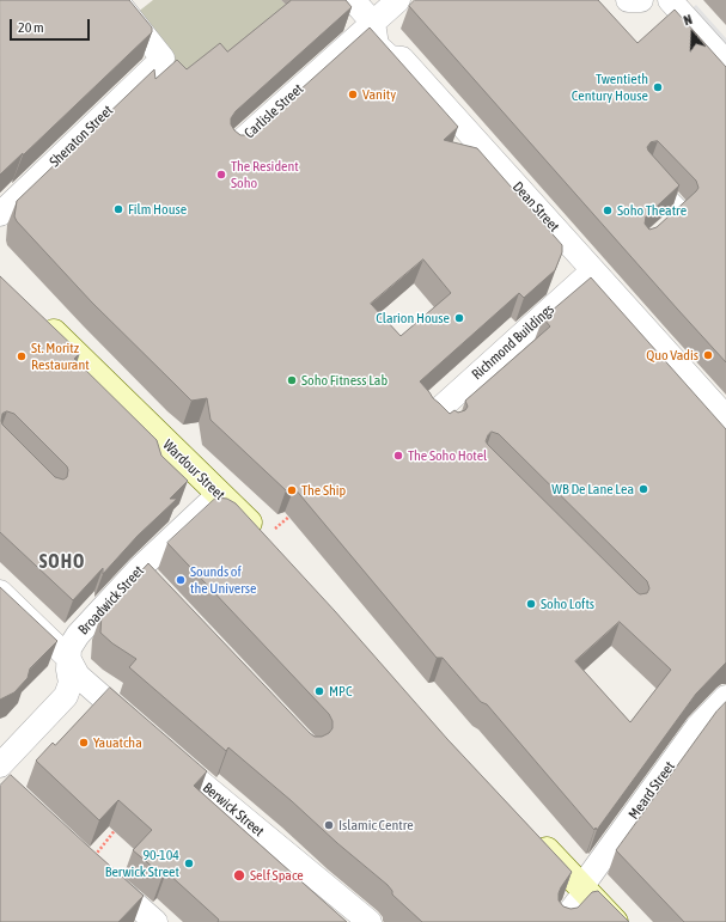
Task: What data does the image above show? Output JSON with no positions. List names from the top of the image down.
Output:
{
  "streets": {
    "street": [
      "Carlisle Street",
      "Sheraton Street",
      "Dean Street",
      "Richmond Buildings",
      "Wardour Street",
      "Broadwick Street",
      "Meard Street",
      "Berwick Street"
    ]
  },
  "crossings": [
    ["Carlisle Street", "Dean Street"],
    ["Dean Street", "Richmond Buildings"],
    ["Wardour Street", "Broadwick Street"]
  ],
  "districts": ["SOHO"],
  "places": [
    "Twentieth Century House",
    "Vanity",
    "The Resident Soho",
    "Film House",
    "Soho Theatre",
    "Clarion House",
    "Quo Vadis",
    "St. Moritz Restaurant",
    "Soho Fitness Lab",
    "The Soho Hotel",
    "WB De Lane Lea",
    "The Ship",
    "Sounds of the Universe",
    "Soho Lofts",
    "MPC",
    "Yauatcha",
    "Islamic Centre",
    "90-104 Berwick Street",
    "Self Space"
  ],
  "scale_bar": "20 m",
  "north": "top"
}
